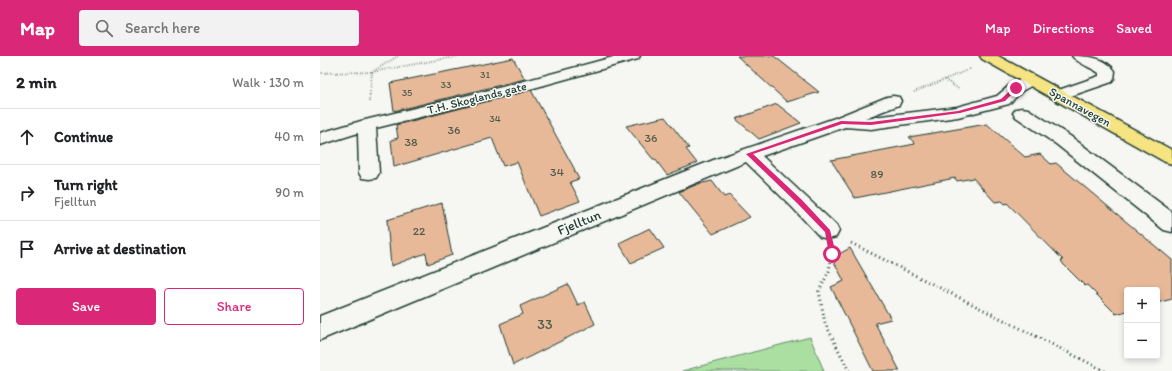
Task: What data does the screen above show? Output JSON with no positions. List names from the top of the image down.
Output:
{
  "streets": {
    "main road": ["Spannavegen"],
    "street": ["T.H. Skoglands gate", "Fjelltun"]
  },
  "crossings": [
    ["Spannavegen", "Fjelltun"]
  ],
  "house_numbers": [
    "31",
    "33",
    "35",
    "34",
    "36",
    "36",
    "38",
    "34",
    "89",
    "22",
    "33"
  ],
  "page": {
    "header": "Map",
    "search": "Search here",
    "nav": ["Map", "Directions", "Saved"],
    "heading": ["2 min", "Walk · 130 m"],
    "list": [
      ["Continue", "40 m"],
      ["Turn right", "Fjelltun", "90 m"],
      "Arrive at destination"
    ],
    "buttons": ["Save", "Share"],
    "map_buttons": ["+", "−"]
  }
}
